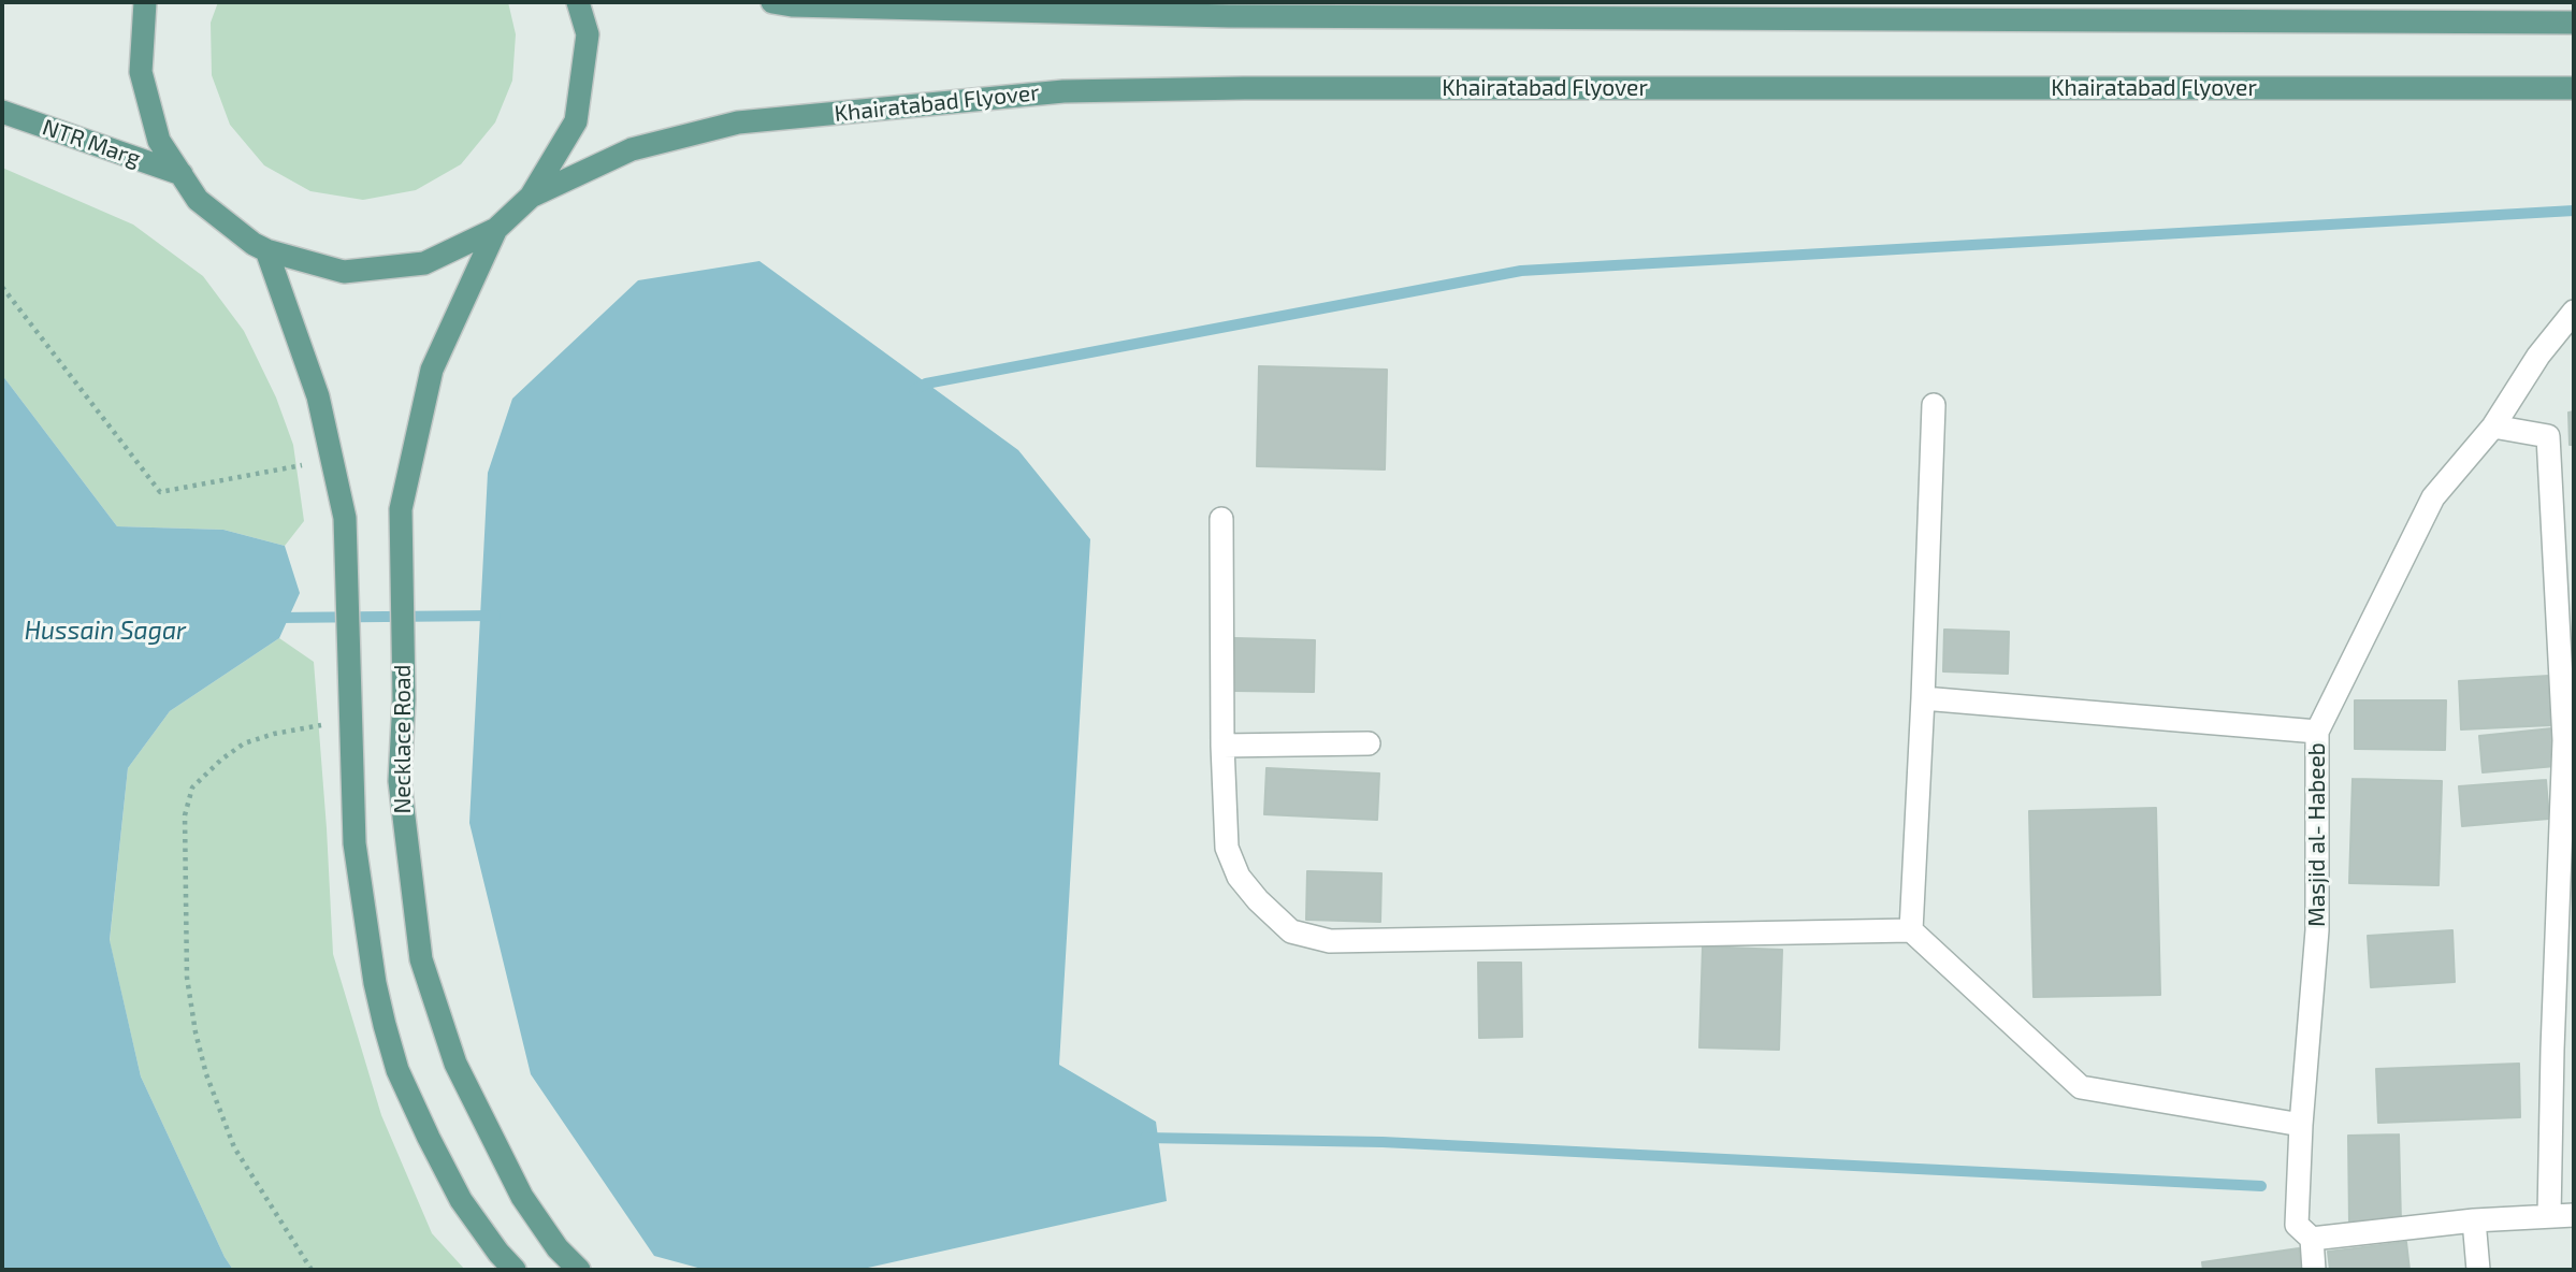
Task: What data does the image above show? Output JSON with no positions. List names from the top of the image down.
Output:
{
  "streets": {
    "main road": ["Khairatabad Flyover", "NTR Marg", "Necklace Road"],
    "street": ["Masjid al- Habeeb"]
  },
  "water": ["Hussain Sagar"]
}
